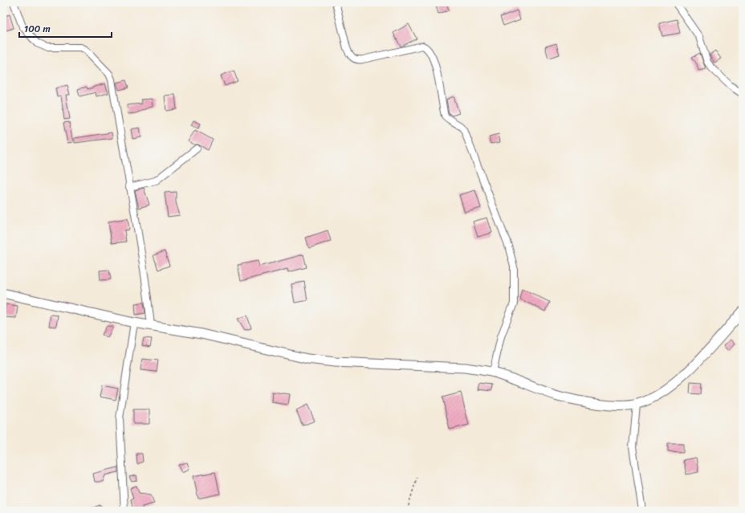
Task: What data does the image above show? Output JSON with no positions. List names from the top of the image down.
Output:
{
  "scale_bar": "100 m"
}
